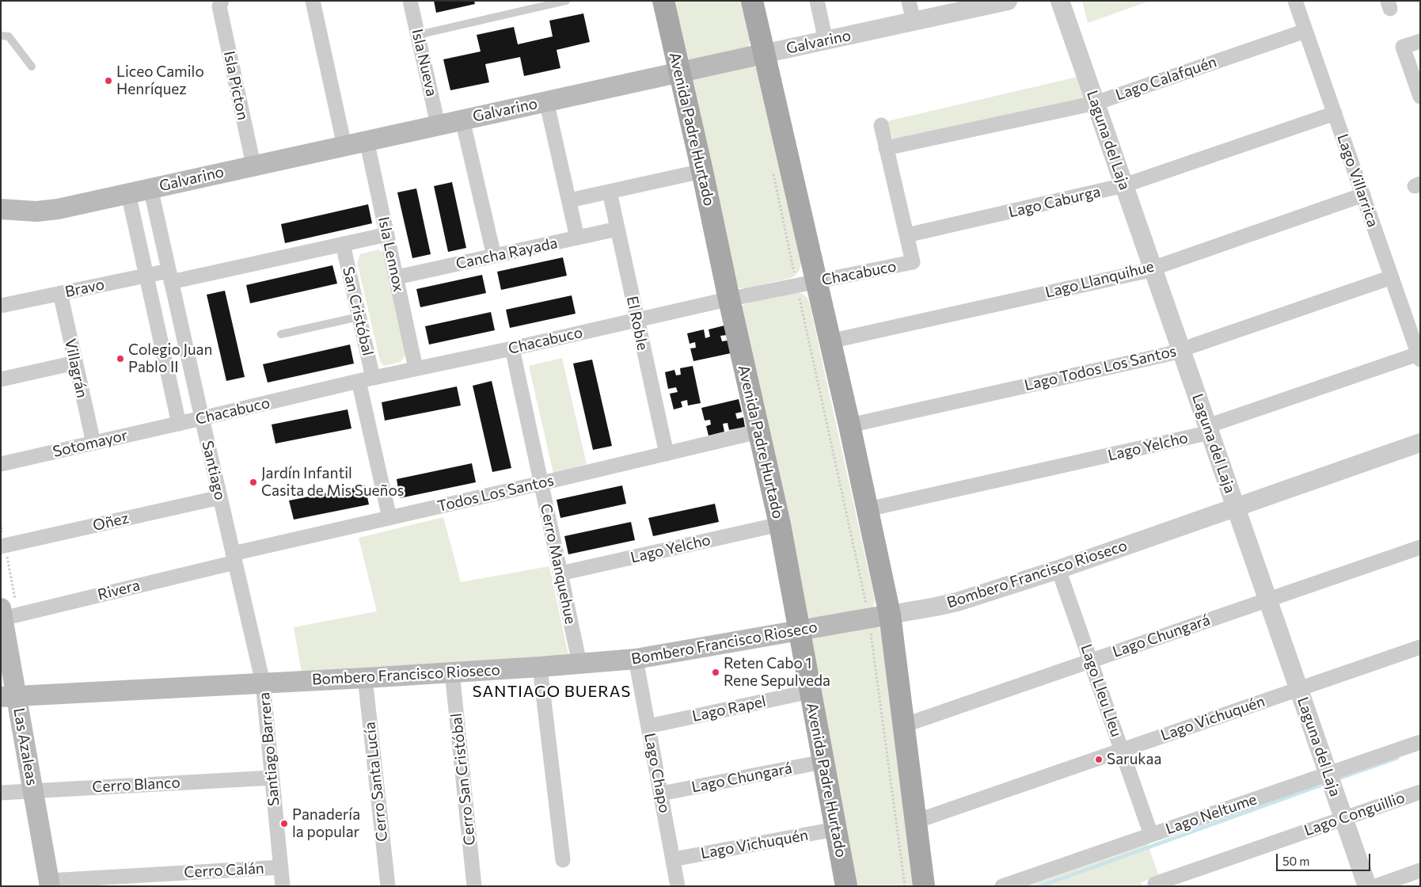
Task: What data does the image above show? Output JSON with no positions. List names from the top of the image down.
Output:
{
  "streets": {
    "main road": [
      "Galvarino",
      "Avenida Padre Hurtado",
      "Bombero Francisco Rioseco",
      "Las Azaleas"
    ],
    "street": [
      "Isla Nueva",
      "Lago Calafquén",
      "Isla Picton",
      "Laguna del Laja",
      "Lago Villarrica",
      "Lago Caburga",
      "Cancha Rayada",
      "Isla Lennox",
      "Chacabuco",
      "Lago Llanquihue",
      "Bravo",
      "San Cristóbal",
      "El Roble",
      "Villagrán",
      "Lago Todos Los Santos",
      "Sotomayor",
      "Lago Yelcho",
      "Santiago",
      "Todos Los Santos",
      "Oñez",
      "Cerro Manquehue",
      "Rivera",
      "Lago Chungará",
      "Lago Lleu Lleu",
      "Lago Rapel",
      "Lago Vichuquén",
      "Santiago Barrera",
      "Lago Chapo",
      "Cerro San Cristóbal",
      "Cerro Santa Lucía",
      "Cerro Blanco",
      "Lago Neltume",
      "Lago Conguillio",
      "Cerro Calán"
    ]
  },
  "crossings": [
    ["Galvarino", "Isla Nueva"],
    ["Galvarino", "Isla Picton"],
    ["Galvarino", "Avenida Padre Hurtado"],
    ["Galvarino", "Isla Lennox"],
    ["Galvarino", "Santiago"],
    ["Lago Calafquén", "Laguna del Laja"],
    ["Lago Calafquén", "Lago Villarrica"],
    ["Avenida Padre Hurtado", "Chacabuco"],
    ["Avenida Padre Hurtado", "Lago Yelcho"],
    ["Avenida Padre Hurtado", "Todos Los Santos"],
    ["Avenida Padre Hurtado", "Bombero Francisco Rioseco"],
    ["Avenida Padre Hurtado", "Lago Chungará"],
    ["Avenida Padre Hurtado", "Lago Rapel"],
    ["Avenida Padre Hurtado", "Lago Vichuquén"],
    ["Laguna del Laja", "Lago Caburga"],
    ["Laguna del Laja", "Lago Llanquihue"],
    ["Laguna del Laja", "Lago Todos Los Santos"],
    ["Laguna del Laja", "Lago Yelcho"],
    ["Laguna del Laja", "Bombero Francisco Rioseco"],
    ["Laguna del Laja", "Lago Chungará"],
    ["Laguna del Laja", "Lago Vichuquén"],
    ["Laguna del Laja", "Lago Neltume"],
    ["Laguna del Laja", "Lago Conguillio"],
    ["Lago Villarrica", "Lago Caburga"],
    ["Lago Villarrica", "Lago Llanquihue"],
    ["Lago Villarrica", "Lago Todos Los Santos"],
    ["Lago Villarrica", "Lago Yelcho"],
    ["Lago Caburga", "Chacabuco"],
    ["Cancha Rayada", "Isla Lennox"],
    ["Cancha Rayada", "El Roble"],
    ["Isla Lennox", "Chacabuco"],
    ["Chacabuco", "San Cristóbal"],
    ["Chacabuco", "El Roble"],
    ["Chacabuco", "Sotomayor"],
    ["Chacabuco", "Santiago"],
    ["Chacabuco", "Cerro Manquehue"],
    ["Bravo", "Villagrán"],
    ["Bravo", "Santiago"],
    ["San Cristóbal", "Todos Los Santos"],
    ["El Roble", "Todos Los Santos"],
    ["Villagrán", "Sotomayor"],
    ["Lago Yelcho", "Cerro Manquehue"],
    ["Santiago", "Todos Los Santos"],
    ["Santiago", "Oñez"],
    ["Santiago", "Bombero Francisco Rioseco"],
    ["Santiago", "Rivera"],
    ["Santiago", "Santiago Barrera"],
    ["Todos Los Santos", "Cerro Manquehue"],
    ["Todos Los Santos", "Rivera"],
    ["Cerro Manquehue", "Bombero Francisco Rioseco"],
    ["Bombero Francisco Rioseco", "Lago Lleu Lleu"],
    ["Bombero Francisco Rioseco", "Las Azaleas"],
    ["Bombero Francisco Rioseco", "Santiago Barrera"],
    ["Bombero Francisco Rioseco", "Lago Chapo"],
    ["Bombero Francisco Rioseco", "Cerro San Cristóbal"],
    ["Bombero Francisco Rioseco", "Cerro Santa Lucía"],
    ["Rivera", "Las Azaleas"],
    ["Lago Chungará", "Lago Lleu Lleu"],
    ["Lago Chungará", "Lago Chapo"],
    ["Lago Lleu Lleu", "Lago Vichuquén"],
    ["Lago Lleu Lleu", "Lago Neltume"],
    ["Lago Rapel", "Lago Chapo"],
    ["Lago Vichuquén", "Lago Chapo"],
    ["Las Azaleas", "Cerro Blanco"],
    ["Las Azaleas", "Cerro Calán"],
    ["Santiago Barrera", "Cerro Blanco"],
    ["Santiago Barrera", "Cerro Calán"]
  ],
  "districts": ["SANTIAGO BUERAS"],
  "places": [
    "Liceo Camilo Henríquez",
    "Colegio Juan Pablo II",
    "Jardín Infantil Casita de Mis Sueños",
    "Reten Cabo 1 Rene Sepulveda",
    "Sarukaa",
    "Panadería la popular"
  ],
  "scale_bar": "50 m"
}
